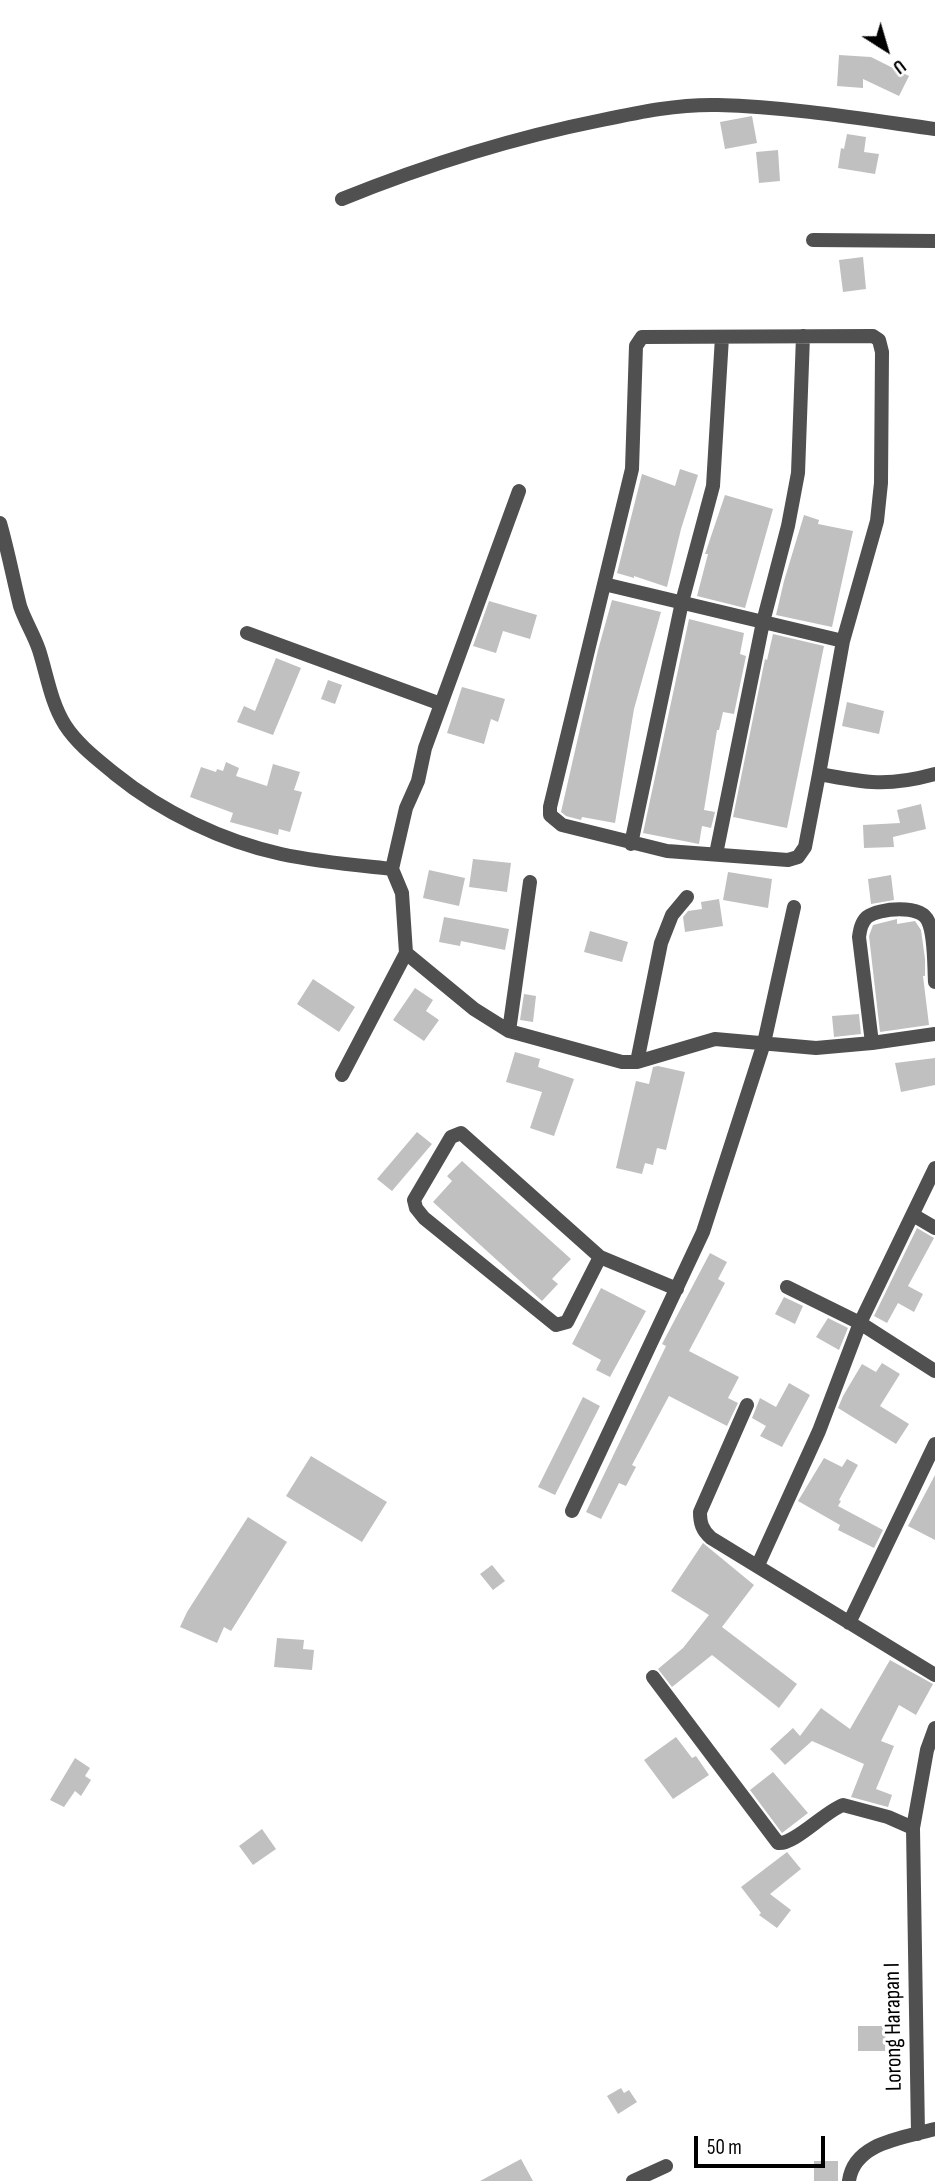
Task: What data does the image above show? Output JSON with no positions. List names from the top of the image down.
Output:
{
  "streets": {
    "street": ["Lorong Harapan I"]
  },
  "scale_bar": "50 m",
  "north": "bottom right"
}
